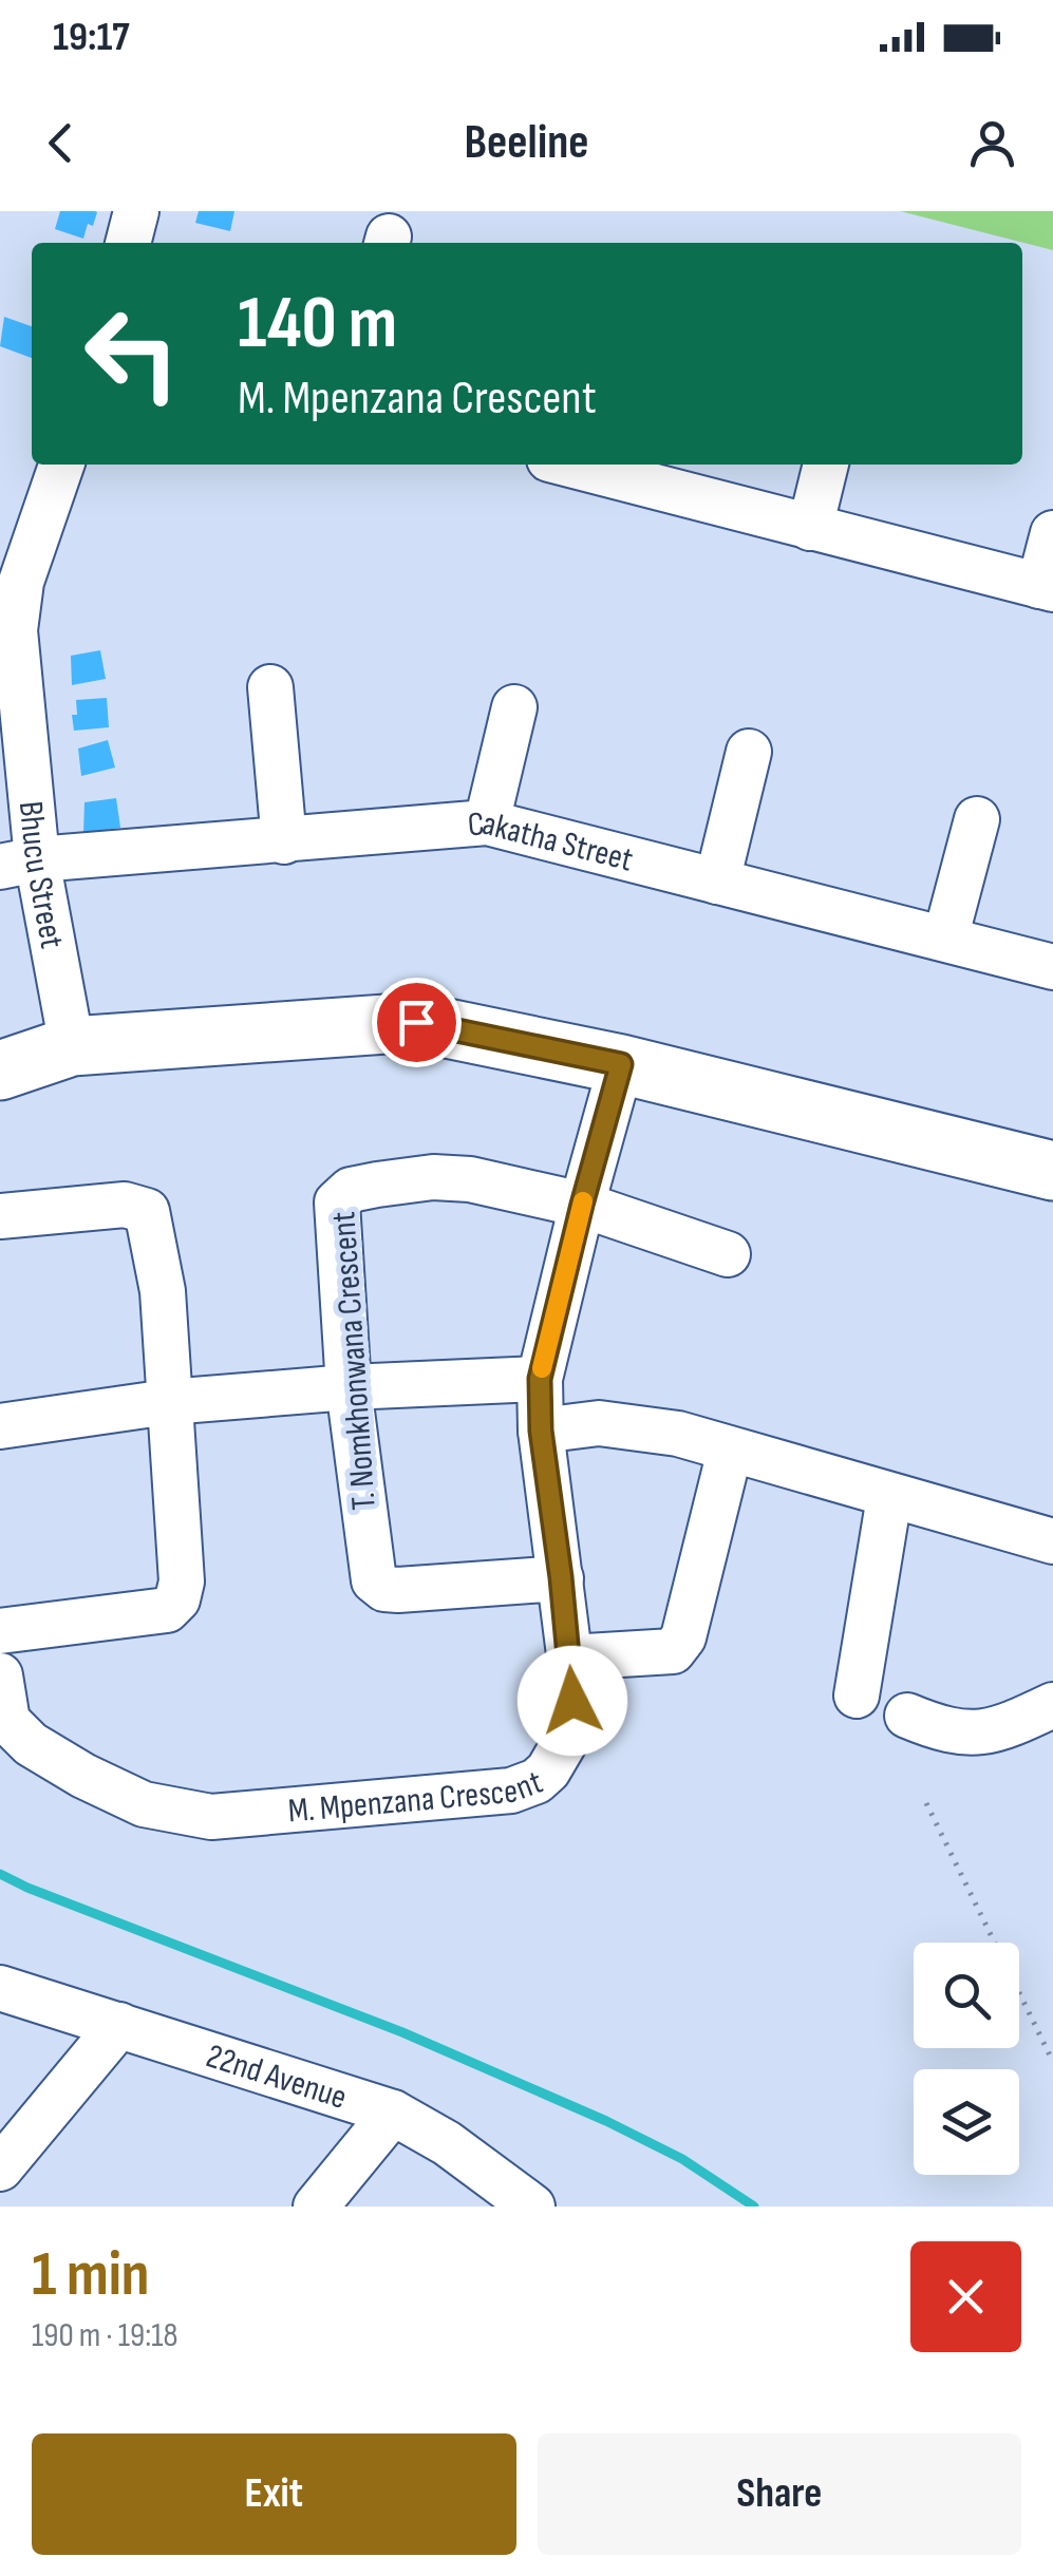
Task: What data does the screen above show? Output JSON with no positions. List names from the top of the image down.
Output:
{
  "streets": {
    "street": [
      "Cakatha Street",
      "Bhucu Street",
      "T. Nomkhonwana Crescent",
      "M. Mpenzana Crescent",
      "22nd Avenue"
    ]
  },
  "crossings": [
    ["Cakatha Street", "Bhucu Street"],
    ["T. Nomkhonwana Crescent", "M. Mpenzana Crescent"]
  ],
  "page": {
    "status": "19:17",
    "header": "Beeline",
    "turn": ["140 m", "M. Mpenzana Crescent"],
    "heading": ["1 min", "190 m · 19:18"],
    "buttons": ["Exit", "Share"]
  }
}
